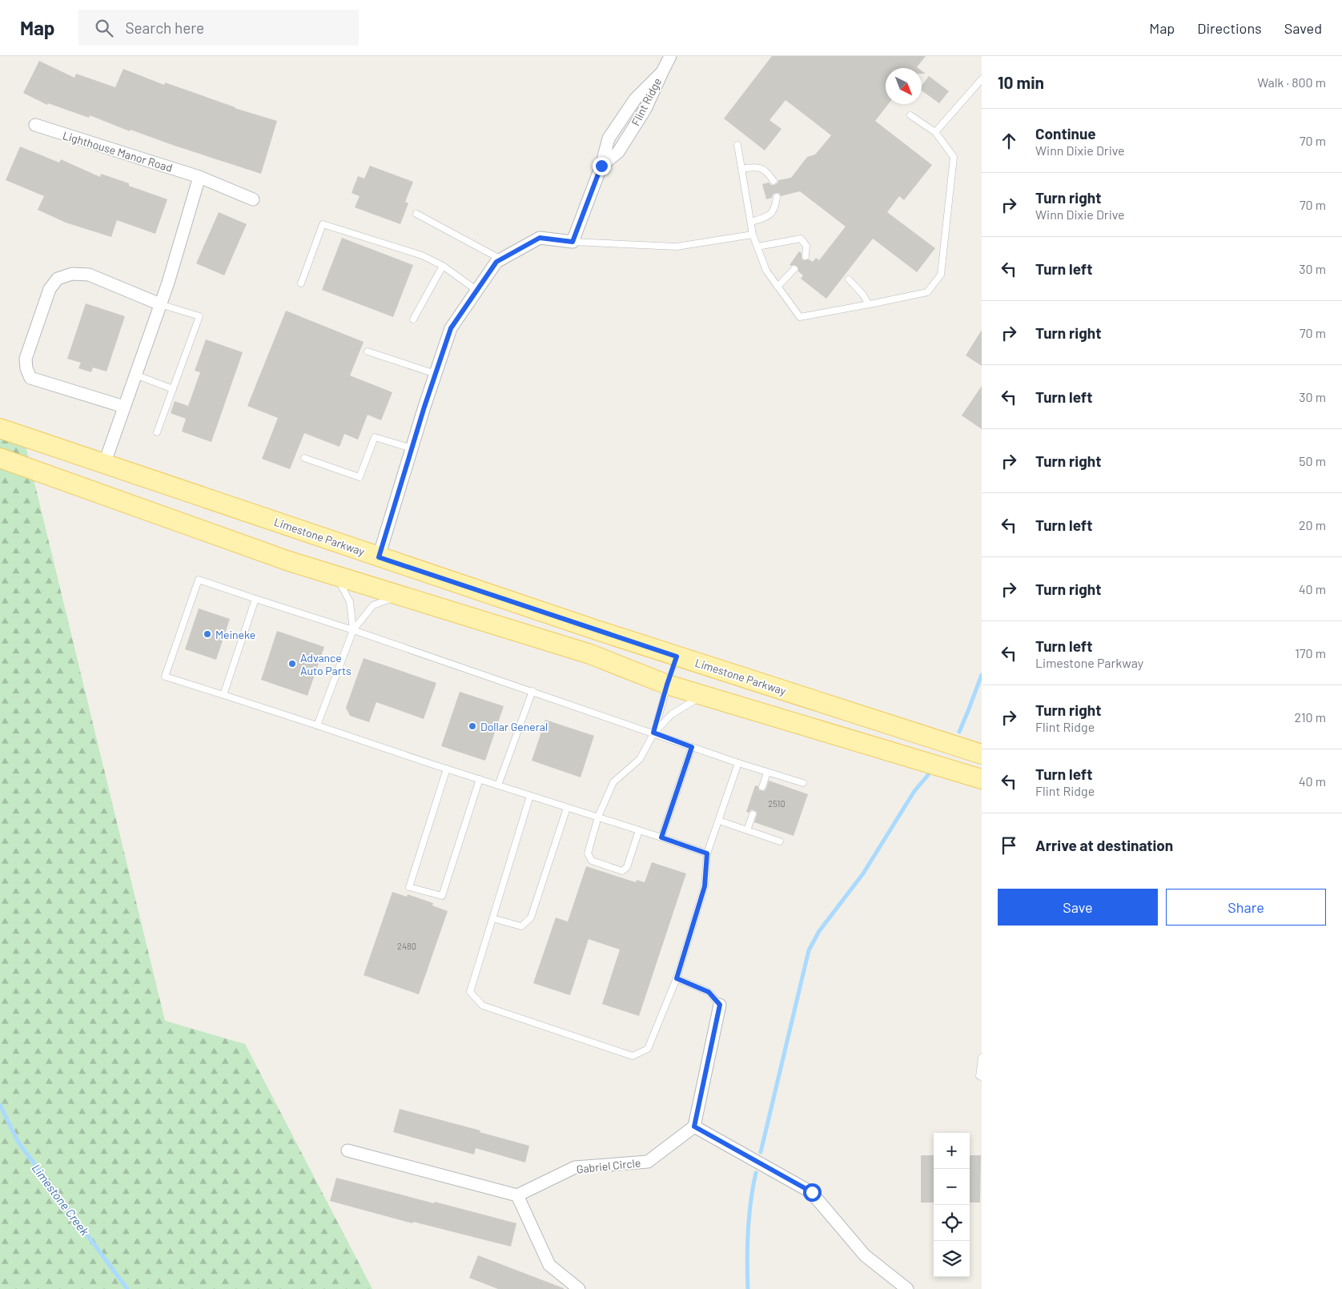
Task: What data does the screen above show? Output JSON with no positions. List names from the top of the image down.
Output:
{
  "streets": {
    "main road": ["Limestone Parkway"],
    "street": ["Flint Ridge", "Lighthouse Manor Road", "Gabriel Circle"]
  },
  "water": ["Limestone Creek"],
  "places": ["Meineke", "Advance Auto Parts", "Dollar General"],
  "house_numbers": ["2510", "2480"],
  "north": "bottom right",
  "page": {
    "header": "Map",
    "search": "Search here",
    "nav": ["Map", "Directions", "Saved"],
    "heading": ["10 min", "Walk · 800 m"],
    "list": [
      ["Continue", "Winn Dixie Drive", "70 m"],
      ["Turn right", "Winn Dixie Drive", "70 m"],
      ["Turn left", "30 m"],
      ["Turn right", "70 m"],
      ["Turn left", "30 m"],
      ["Turn right", "50 m"],
      ["Turn left", "20 m"],
      ["Turn right", "40 m"],
      ["Turn left", "Limestone Parkway", "170 m"],
      ["Turn right", "Flint Ridge", "210 m"],
      ["Turn left", "Flint Ridge", "40 m"],
      "Arrive at destination"
    ],
    "buttons": ["Save", "Share"],
    "map_buttons": ["+", "−"]
  }
}
